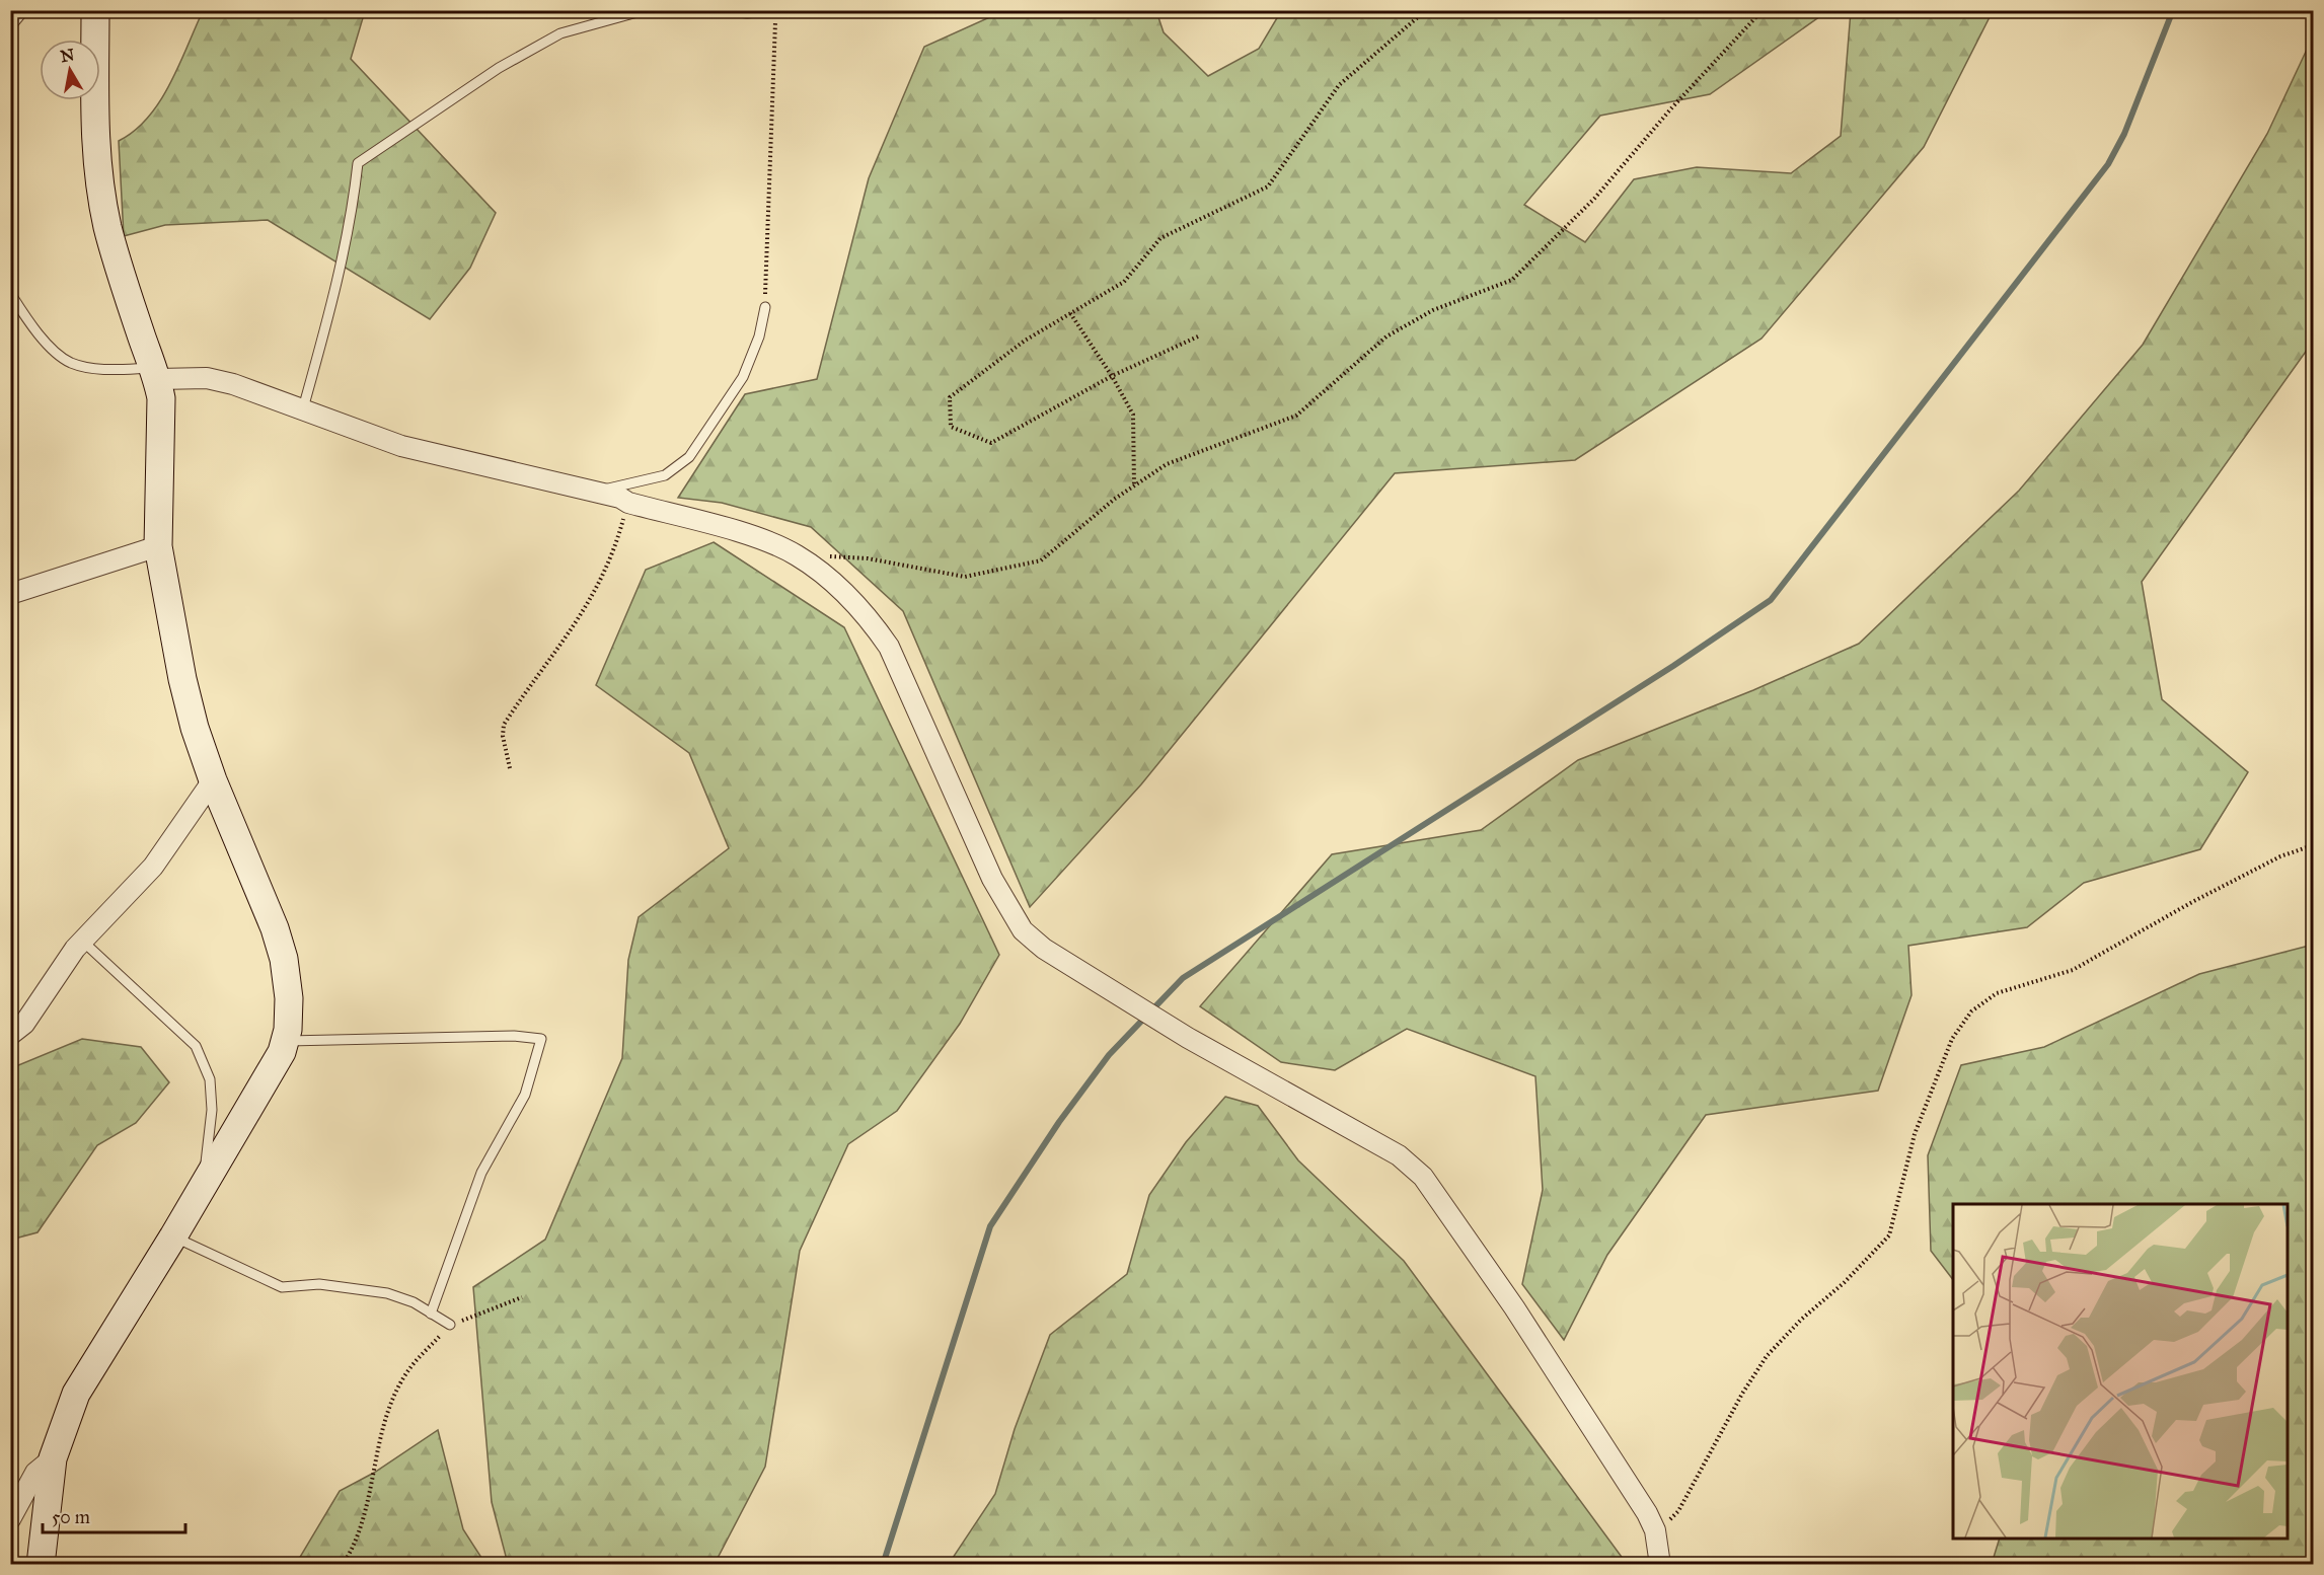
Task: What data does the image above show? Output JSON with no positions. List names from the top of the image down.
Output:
{
  "scale_bar": "50 m",
  "north": "top"
}
